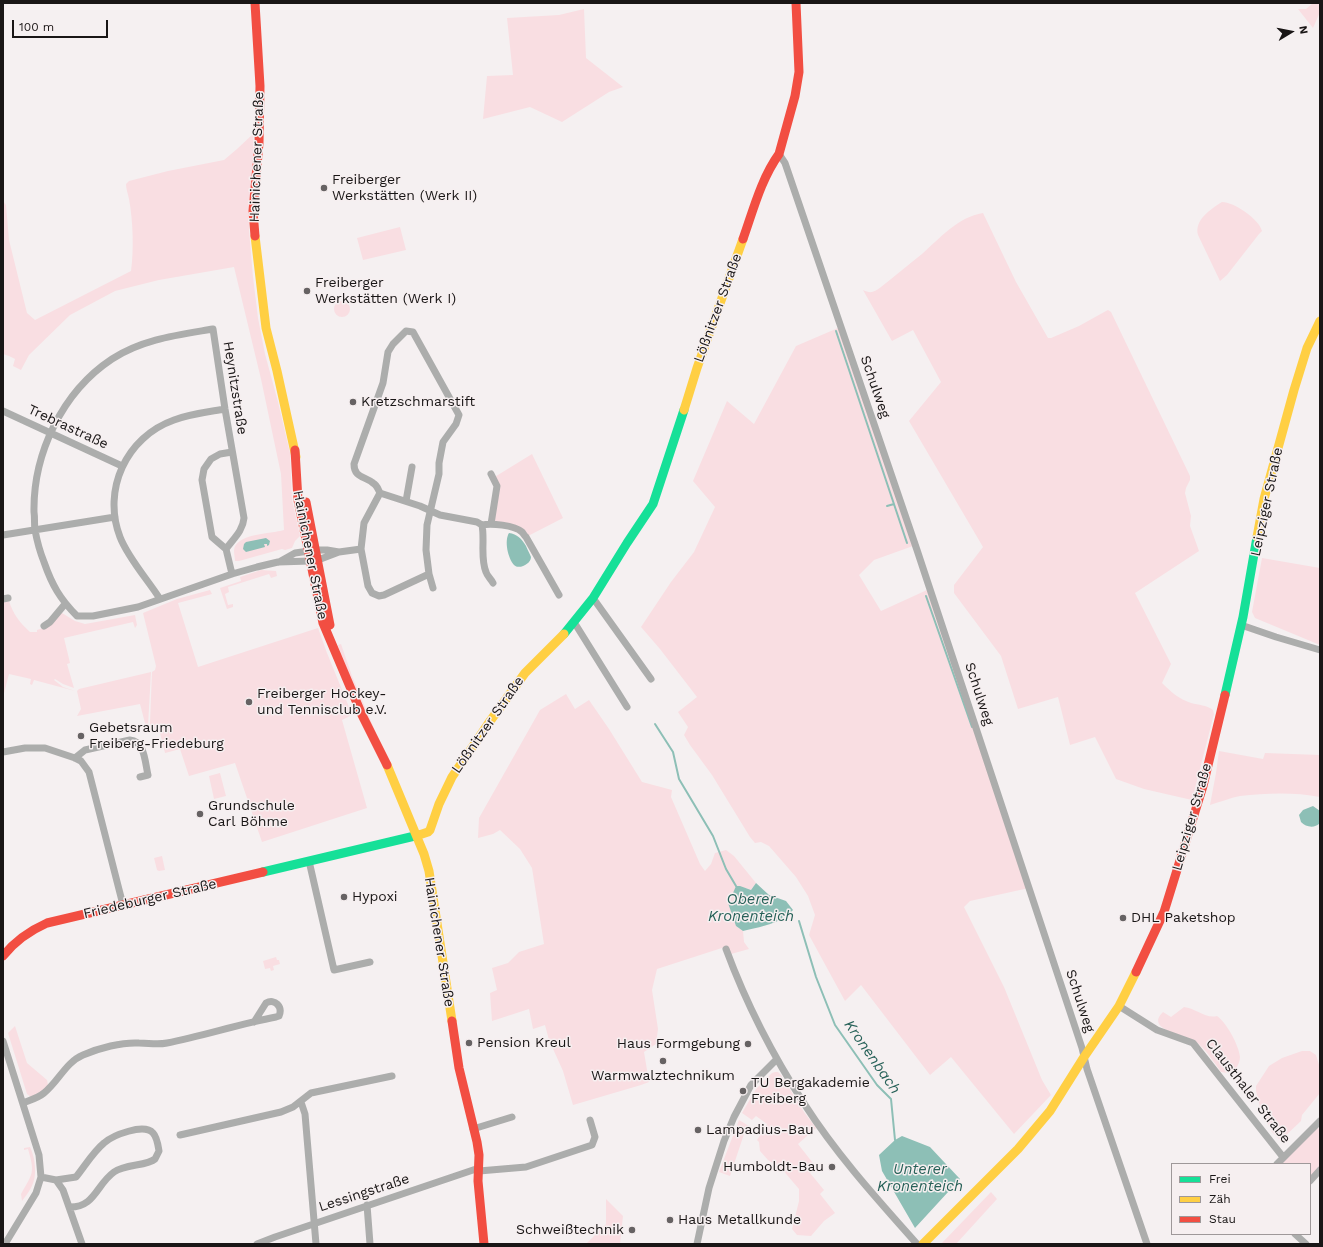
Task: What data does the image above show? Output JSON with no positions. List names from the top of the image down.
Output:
{
  "streets": {
    "main road": [
      "Hainichener Straße",
      "Lößnitzer Straße",
      "Leipziger Straße",
      "Friedeburger Straße"
    ],
    "street": [
      "Schulweg",
      "Heynitzstraße",
      "Trebrastraße",
      "Clausthaler Straße",
      "Lessingstraße"
    ]
  },
  "crossings": [
    ["Hainichener Straße", "Lößnitzer Straße"],
    ["Hainichener Straße", "Friedeburger Straße"],
    ["Hainichener Straße", "Lessingstraße"],
    ["Lößnitzer Straße", "Schulweg"],
    ["Lößnitzer Straße", "Friedeburger Straße"],
    ["Schulweg", "Leipziger Straße"],
    ["Heynitzstraße", "Trebrastraße"],
    ["Leipziger Straße", "Clausthaler Straße"]
  ],
  "water": ["Oberer Kronenteich", "Kronenbach", "Unterer Kronenteich"],
  "places": [
    "Freiberger Werkstätten (Werk II)",
    "Freiberger Werkstätten (Werk I)",
    "Kretzschmarstift",
    "Freiberger Hockey- und Tennisclub e.V.",
    "Gebetsraum Freiberg-Friedeburg",
    "Grundschule Carl Böhme",
    "Hypoxi",
    "DHL Paketshop",
    "Pension Kreul",
    "Haus Formgebung",
    "Warmwalztechnikum",
    "TU Bergakademie Freiberg",
    "Lampadius-Bau",
    "Humboldt-Bau",
    "Haus Metallkunde",
    "Schweißtechnik"
  ],
  "legend": ["Frei", "Zäh", "Stau"],
  "scale_bar": "100 m",
  "north": "right"
}
